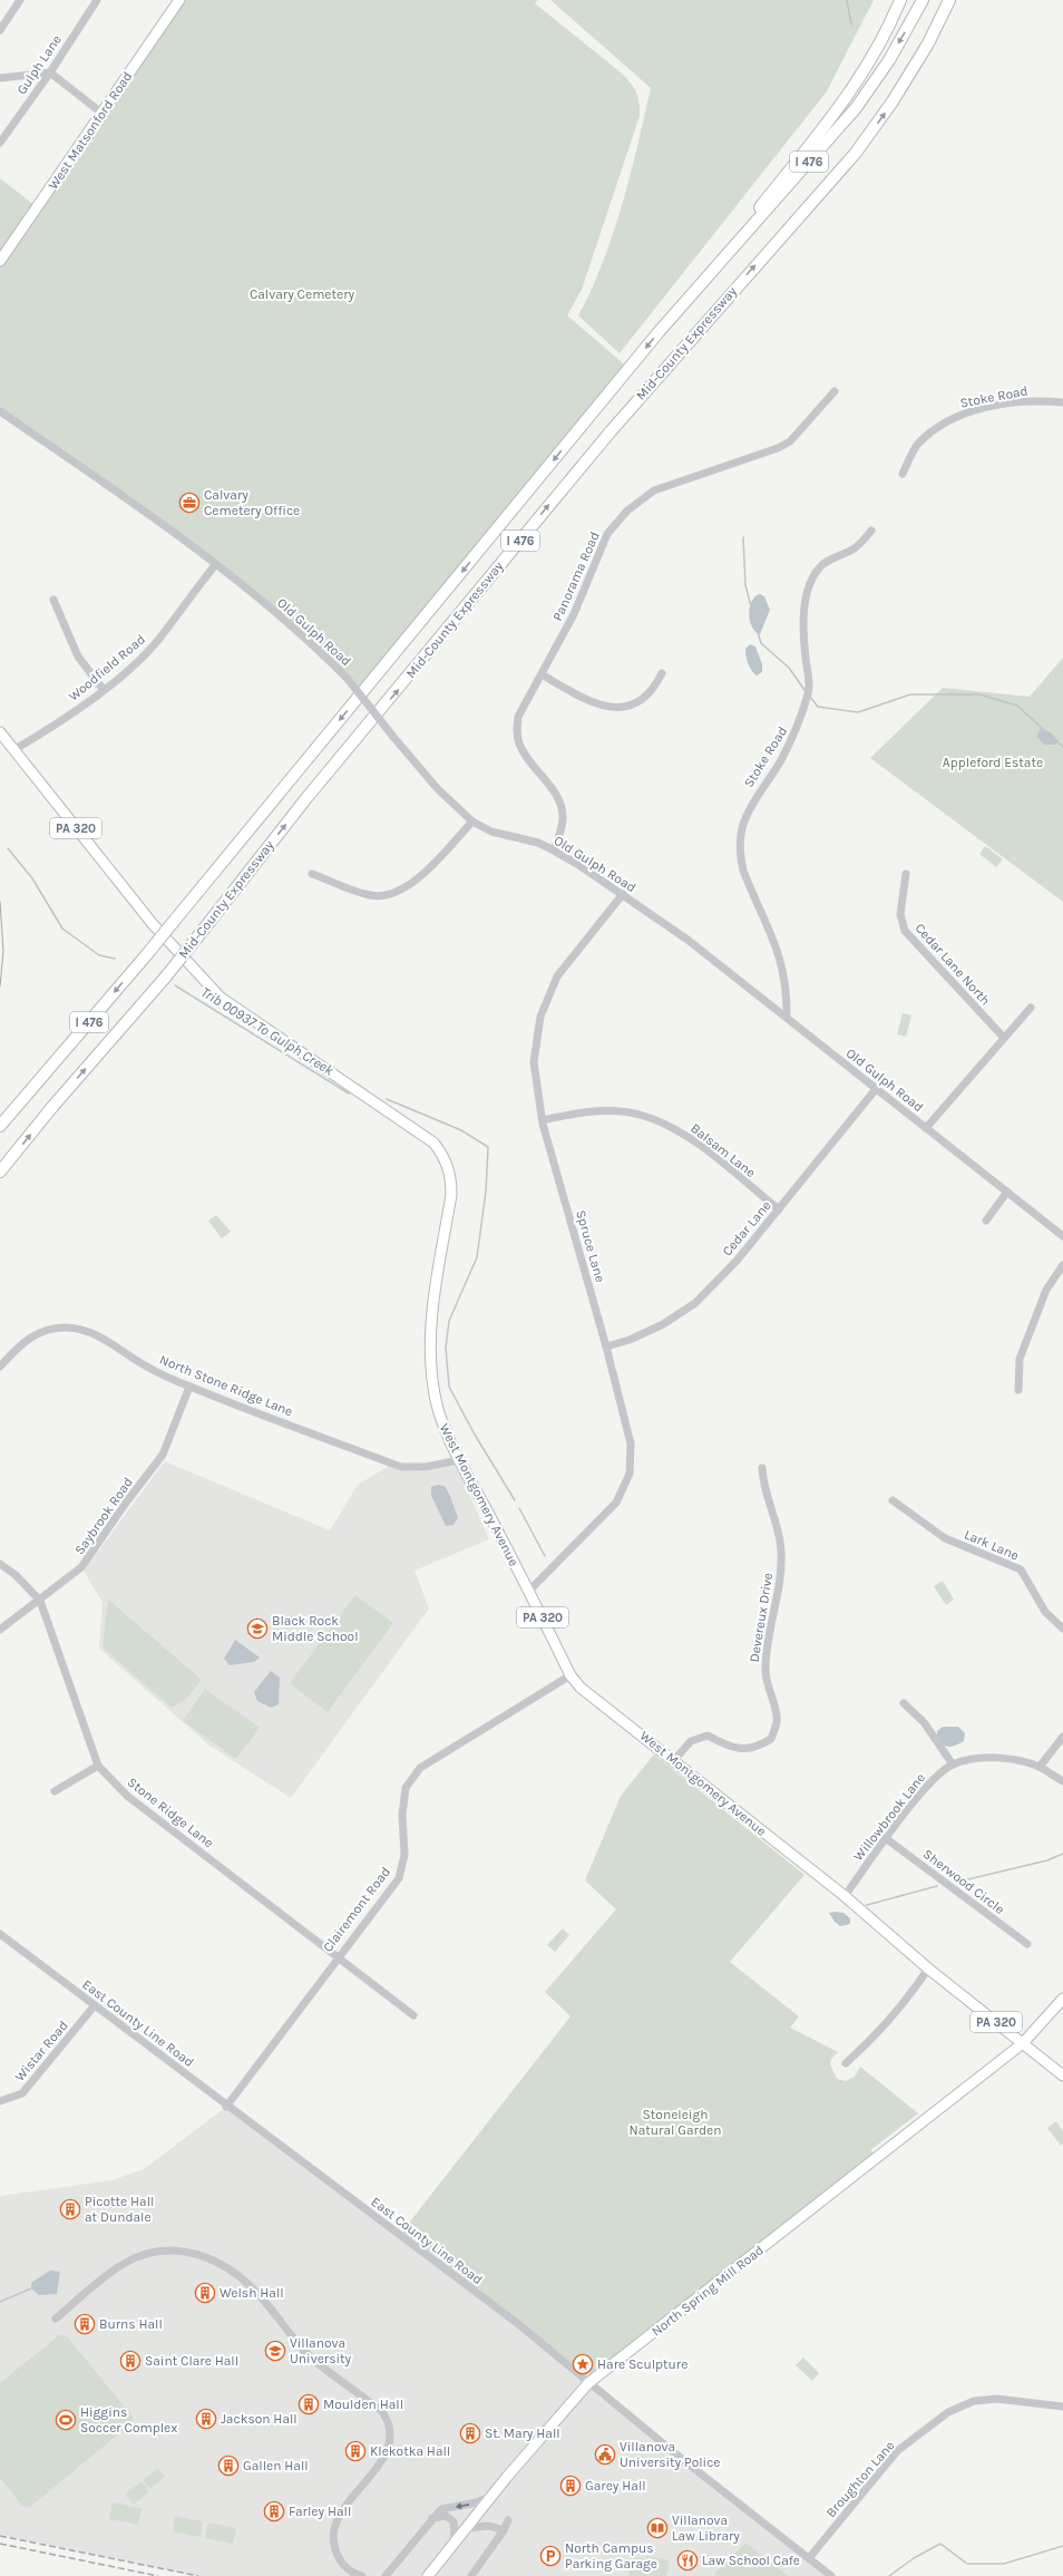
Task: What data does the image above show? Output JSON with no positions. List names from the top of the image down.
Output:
{
  "streets": {
    "highway": ["I 476", "Mid-County Expressway"],
    "main road": [
      "West Matsonford Road",
      "PA 320",
      "West Montgomery Avenue",
      "North Spring Mill Road"
    ],
    "street": [
      "Gulph Lane",
      "Stoke Road",
      "Panorama Road",
      "Old Gulph Road",
      "Woodfield Road",
      "Cedar Lane North",
      "Balsam Lane",
      "Cedar Lane",
      "Spruce Lane",
      "North Stone Ridge Lane",
      "Saybrook Road",
      "Lark Lane",
      "Devereux Drive",
      "Stone Ridge Lane",
      "Willowbrook Lane",
      "Sherwood Circle",
      "Clairemont Road",
      "East County Line Road",
      "Wistar Road",
      "Broughton Lane"
    ]
  },
  "crossings": [
    ["Stoke Road", "Old Gulph Road"],
    ["Panorama Road", "Old Gulph Road"],
    ["Old Gulph Road", "Woodfield Road"],
    ["Old Gulph Road", "Cedar Lane"],
    ["Old Gulph Road", "Spruce Lane"],
    ["Woodfield Road", "West Montgomery Avenue"],
    ["Balsam Lane", "Cedar Lane"],
    ["Balsam Lane", "Spruce Lane"],
    ["Cedar Lane", "Spruce Lane"],
    ["Spruce Lane", "West Montgomery Avenue"],
    ["North Stone Ridge Lane", "West Montgomery Avenue"],
    ["North Stone Ridge Lane", "Saybrook Road"],
    ["West Montgomery Avenue", "Devereux Drive"],
    ["West Montgomery Avenue", "Willowbrook Lane"],
    ["West Montgomery Avenue", "Clairemont Road"],
    ["West Montgomery Avenue", "North Spring Mill Road"],
    ["Saybrook Road", "Stone Ridge Lane"],
    ["Stone Ridge Lane", "Clairemont Road"],
    ["Willowbrook Lane", "Sherwood Circle"],
    ["Clairemont Road", "East County Line Road"],
    ["East County Line Road", "Wistar Road"],
    ["East County Line Road", "North Spring Mill Road"],
    ["East County Line Road", "Broughton Lane"]
  ],
  "water": ["Trib 00937 To Gulph Creek"],
  "parks": ["Calvary Cemetery", "Appleford Estate", "Stoneleigh Natural Garden"],
  "places": {
    "office": ["Calvary Cemetery Office"],
    "school or university": ["Black Rock Middle School", "Villanova University"],
    "building": [
      "Picotte Hall at Dundale",
      "Welsh Hall",
      "Burns Hall",
      "Saint Clare Hall",
      "Moulden Hall",
      "Jackson Hall",
      "St. Mary Hall",
      "Klekotka Hall",
      "Gallen Hall",
      "Garey Hall",
      "Farley Hall"
    ],
    "place": ["Hare Sculpture"],
    "sports": ["Higgins Soccer Complex"],
    "public building": ["Villanova University Police"],
    "library": ["Villanova Law Library"],
    "parking": ["North Campus Parking Garage"],
    "restaurant": ["Law School Cafe"]
  }
}
